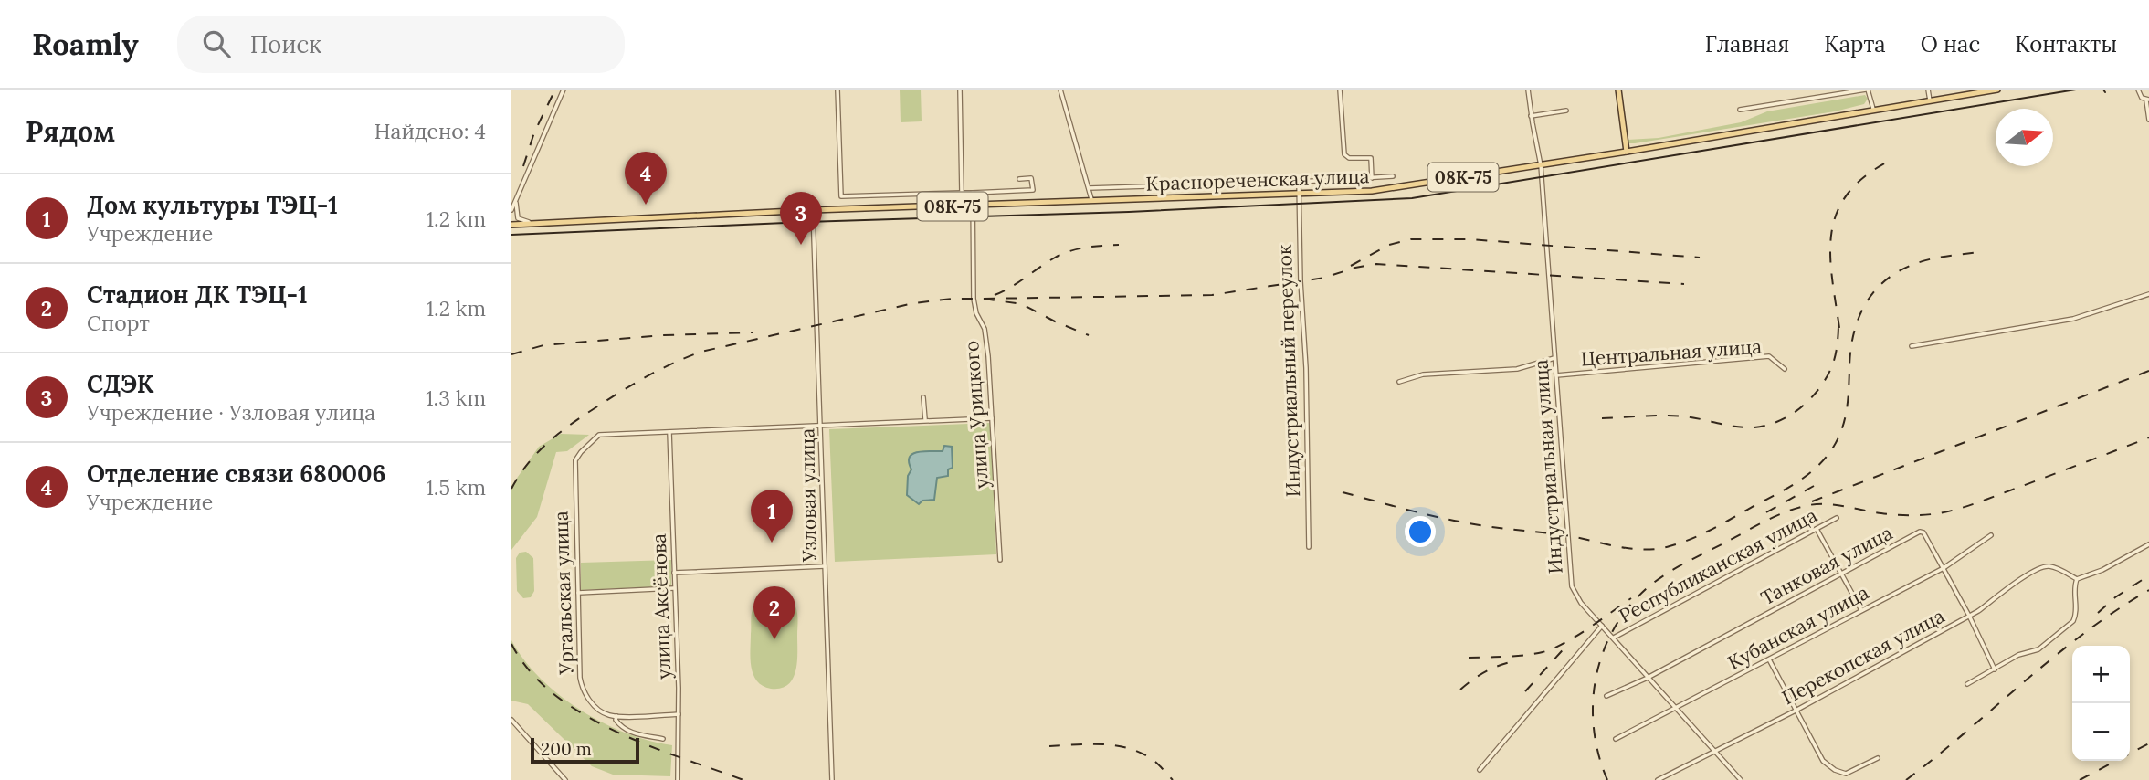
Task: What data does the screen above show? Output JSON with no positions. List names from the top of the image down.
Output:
{
  "streets": {
    "main road": ["08К-75", "Краснореченская улица"],
    "street": [
      "Центральная улица",
      "Индустриальный переулок",
      "улица Урицкого",
      "Индустриальная улица",
      "Узловая улица",
      "Республиканская улица",
      "Танковая улица",
      "Ургальская улица",
      "улица Аксёнова",
      "Кубанская улица",
      "Перекопская улица"
    ]
  },
  "crossings": [
    ["Краснореченская улица", "Индустриальный переулок"],
    ["Краснореченская улица", "улица Урицкого"],
    ["Краснореченская улица", "Индустриальная улица"],
    ["Краснореченская улица", "Узловая улица"],
    ["Центральная улица", "Индустриальная улица"],
    ["Индустриальная улица", "Республиканская улица"],
    ["Индустриальная улица", "Танковая улица"],
    ["Индустриальная улица", "Кубанская улица"],
    ["Индустриальная улица", "Перекопская улица"],
    ["Танковая улица", "Кубанская улица"],
    ["Танковая улица", "Перекопская улица"],
    ["Ургальская улица", "улица Аксёнова"]
  ],
  "scale_bar": "200 m",
  "north": "right",
  "page": {
    "header": "Roamly",
    "search": "Поиск",
    "nav": [
      "Главная",
      "Карта",
      "О нас",
      "Контакты"
    ],
    "heading": ["Рядом", "Найдено: 4"],
    "pins": [
      "4",
      "3",
      "1",
      "2"
    ],
    "list": [
      {
        "mark": "1",
        "name": "Дом культуры ТЭЦ-1",
        "note": "Учреждение",
        "value": "1.2 km"
      },
      {
        "mark": "2",
        "name": "Стадион ДК ТЭЦ-1",
        "note": "Спорт",
        "value": "1.2 km"
      },
      {
        "mark": "3",
        "name": "СДЭК",
        "note": "Учреждение · Узловая улица",
        "value": "1.3 km"
      },
      {
        "mark": "4",
        "name": "Отделение связи 680006",
        "note": "Учреждение",
        "value": "1.5 km"
      }
    ],
    "map_buttons": ["+", "−"],
    "scale": "200 m"
  }
}
